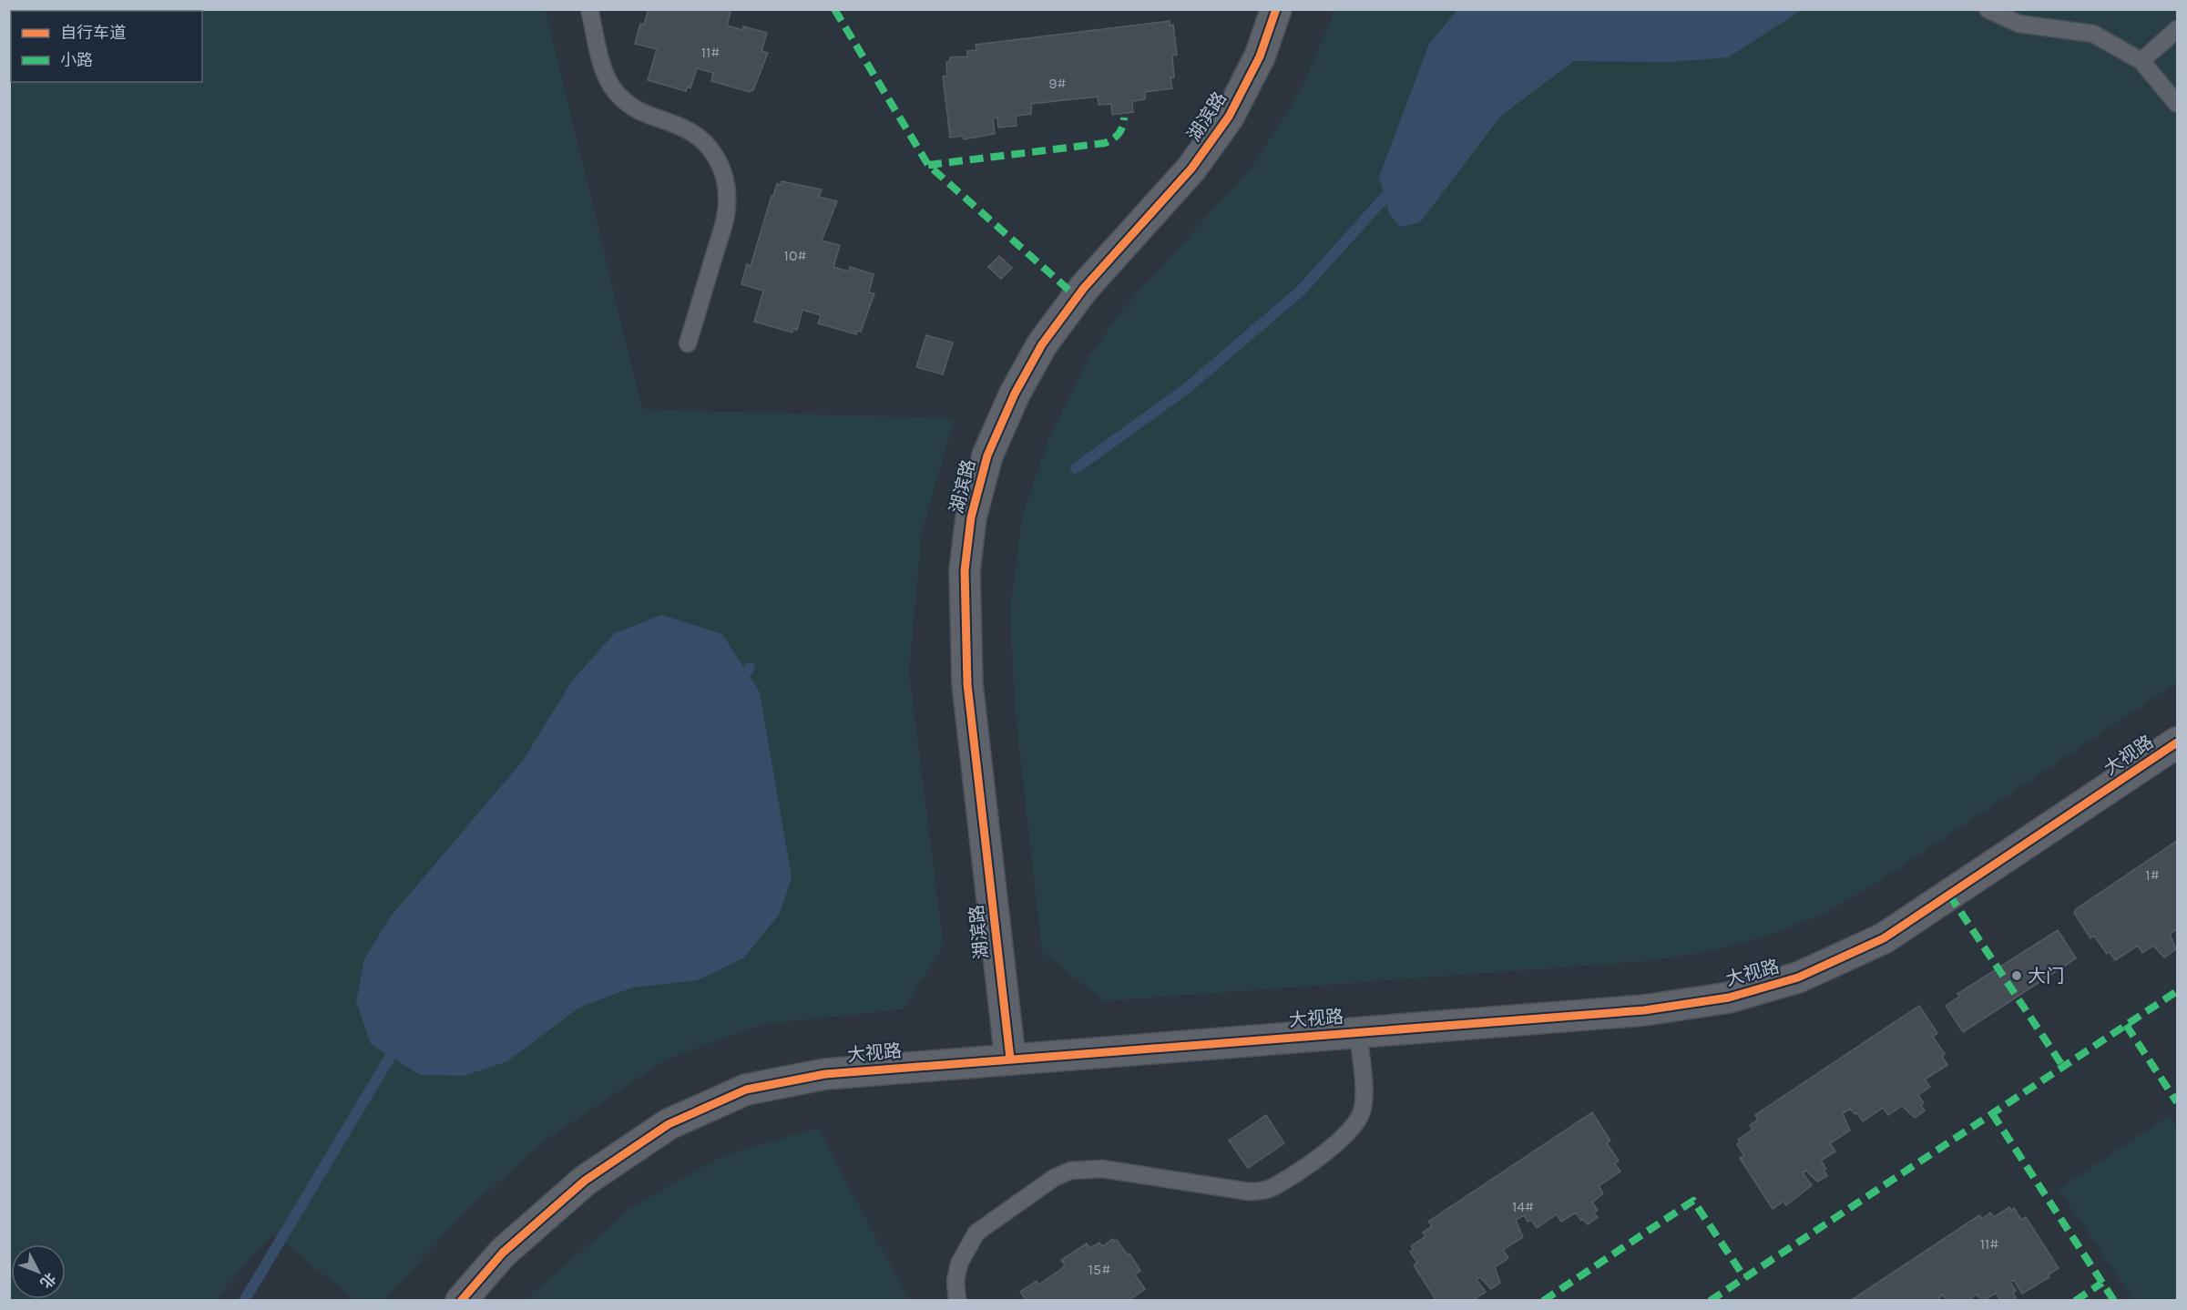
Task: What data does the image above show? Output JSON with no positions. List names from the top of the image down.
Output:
{
  "streets": {
    "street": ["湖滨路", "大视路"]
  },
  "crossings": [
    ["湖滨路", "大视路"]
  ],
  "places": ["大门"],
  "house_numbers": [
    "11#",
    "9#",
    "10#",
    "1#",
    "14#",
    "11#",
    "15#"
  ],
  "legend": ["自行车道", "小路"],
  "north": "bottom right"
}
